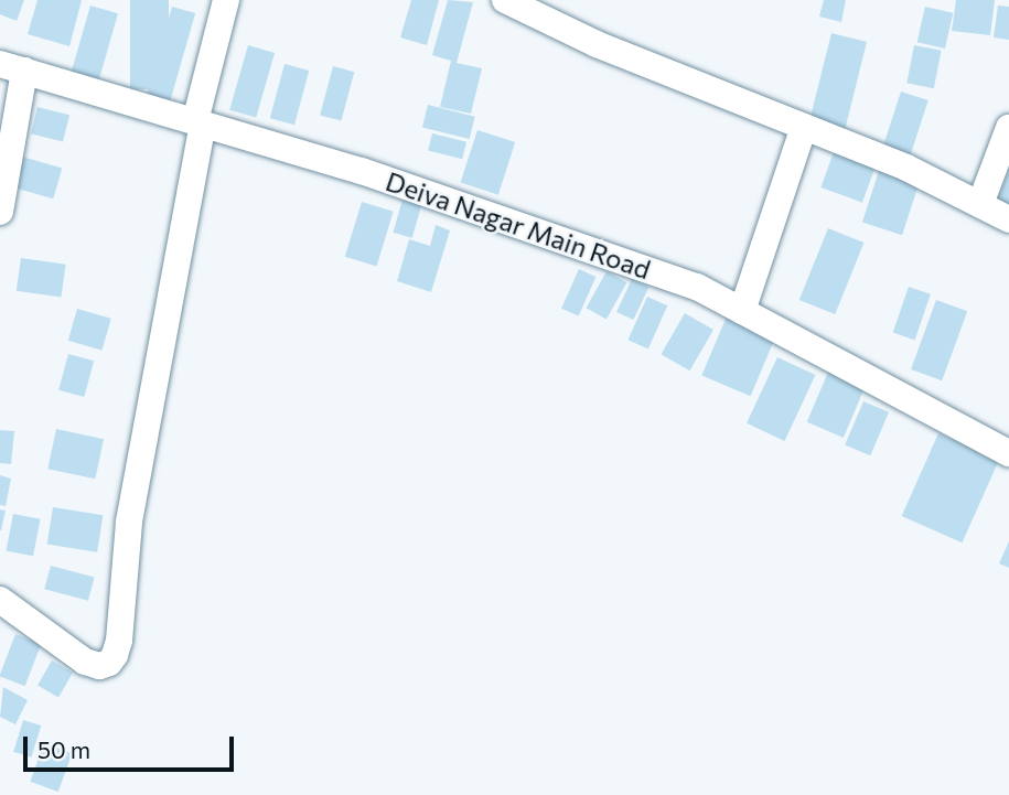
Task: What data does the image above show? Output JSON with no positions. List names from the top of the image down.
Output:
{
  "streets": {
    "street": ["Deiva Nagar Main Road"]
  },
  "scale_bar": "50 m"
}
